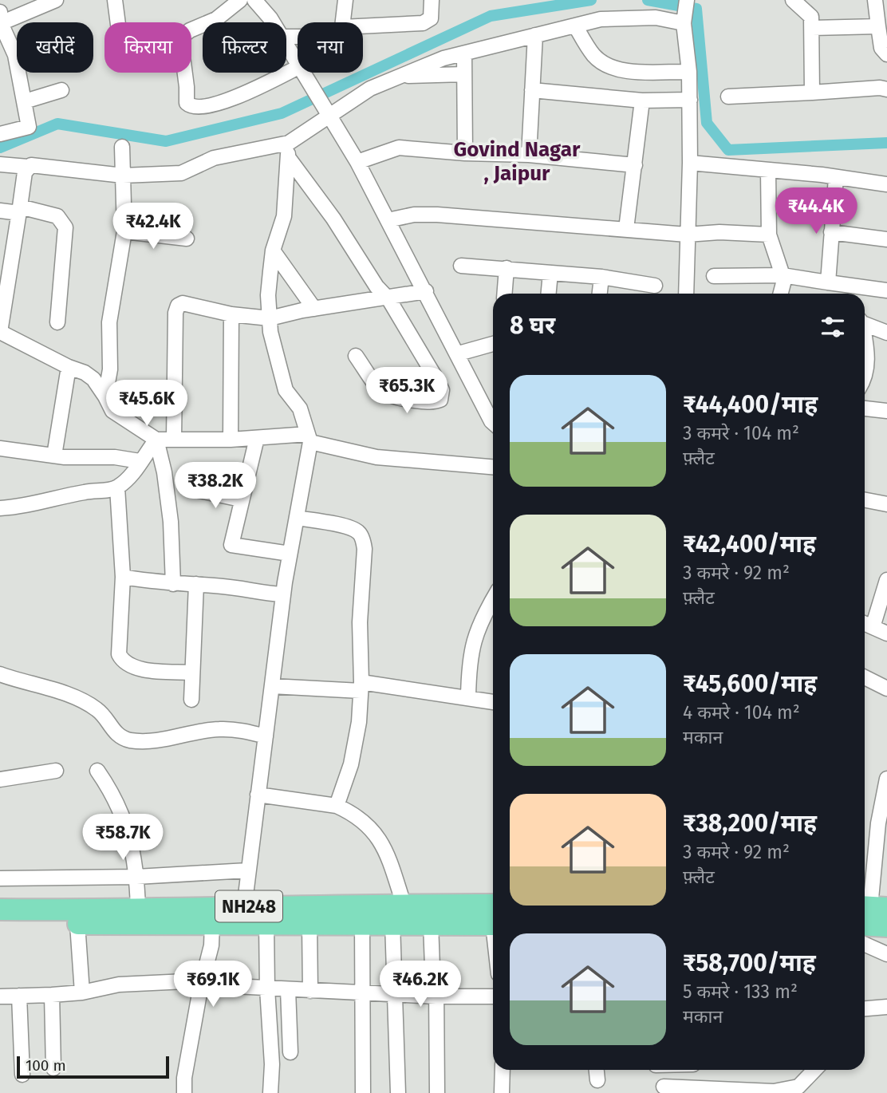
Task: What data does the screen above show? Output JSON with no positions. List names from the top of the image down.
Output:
{
  "streets": {
    "highway": ["NH248"]
  },
  "districts": ["Govind Nagar , Jaipur"],
  "scale_bar": "100 m",
  "page": {
    "chip": [
      "खरीदें",
      "किराया",
      "फ़िल्टर",
      "नया"
    ],
    "price": [
      "₹44.4K",
      "₹42.4K",
      "₹65.3K",
      "₹45.6K",
      "₹38.2K",
      "₹58.7K",
      "₹69.1K",
      "₹46.2K"
    ],
    "heading": "8 घर",
    "list": [
      {
        "name": "₹44,400/माह",
        "note": "3 कमरे · 104 m² · फ़्लैट"
      },
      {
        "name": "₹42,400/माह",
        "note": "3 कमरे · 92 m² · फ़्लैट"
      },
      {
        "name": "₹45,600/माह",
        "note": "4 कमरे · 104 m² · मकान"
      },
      {
        "name": "₹38,200/माह",
        "note": "3 कमरे · 92 m² · फ़्लैट"
      },
      {
        "name": "₹58,700/माह",
        "note": "5 कमरे · 133 m² · मकान"
      }
    ],
    "scale": "100 m"
  }
}
